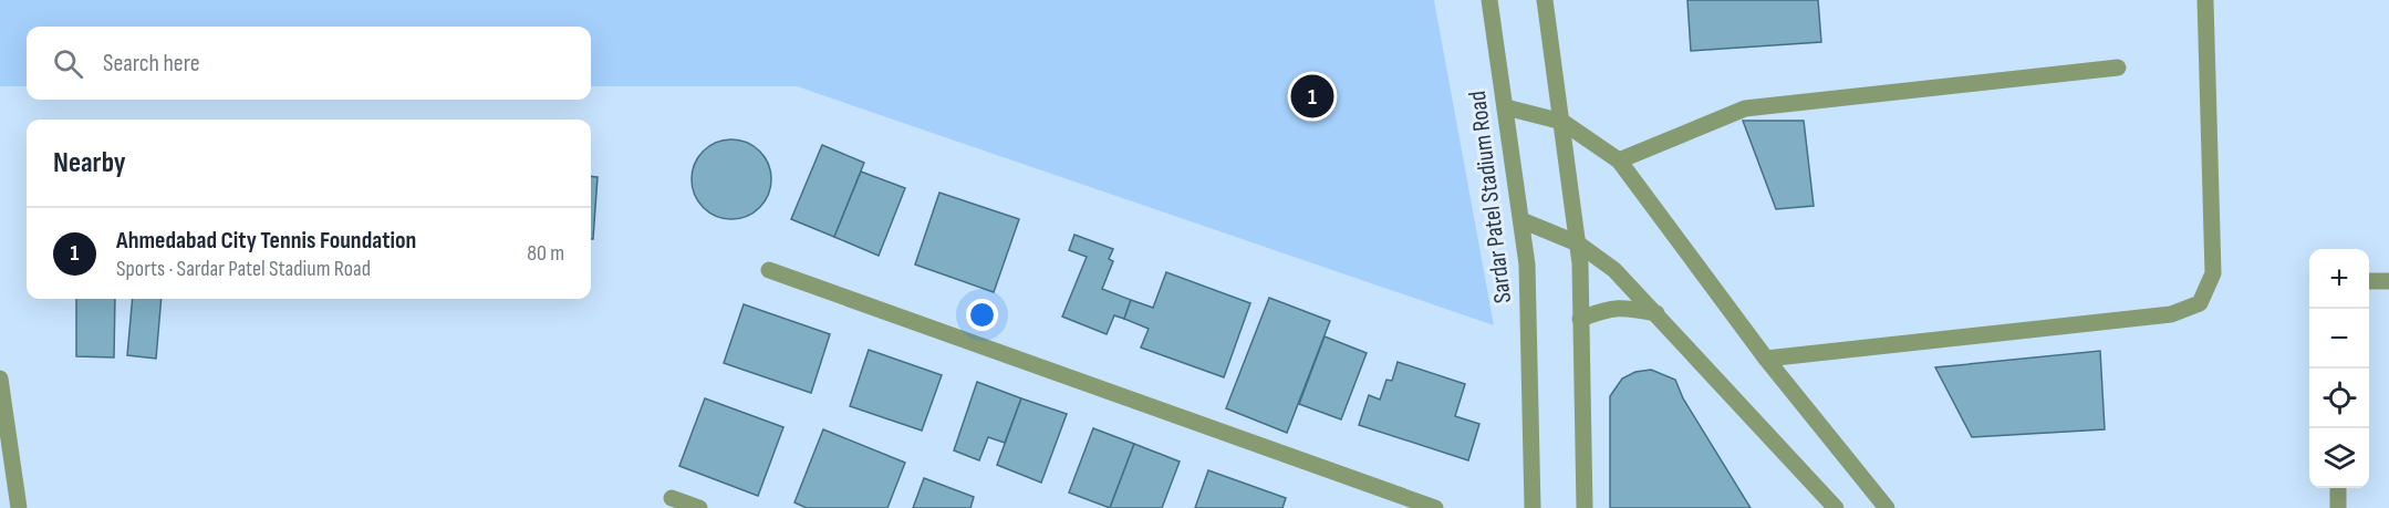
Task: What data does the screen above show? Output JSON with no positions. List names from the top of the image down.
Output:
{
  "streets": {
    "street": ["Sardar Patel Stadium Road"]
  },
  "page": {
    "search": "Search here",
    "pins": "1",
    "heading": "Nearby",
    "list": [
      {
        "mark": "1",
        "name": "Ahmedabad City Tennis Foundation",
        "note": "Sports · Sardar Patel Stadium Road",
        "value": "80 m"
      }
    ],
    "map_buttons": ["+", "−"]
  }
}
